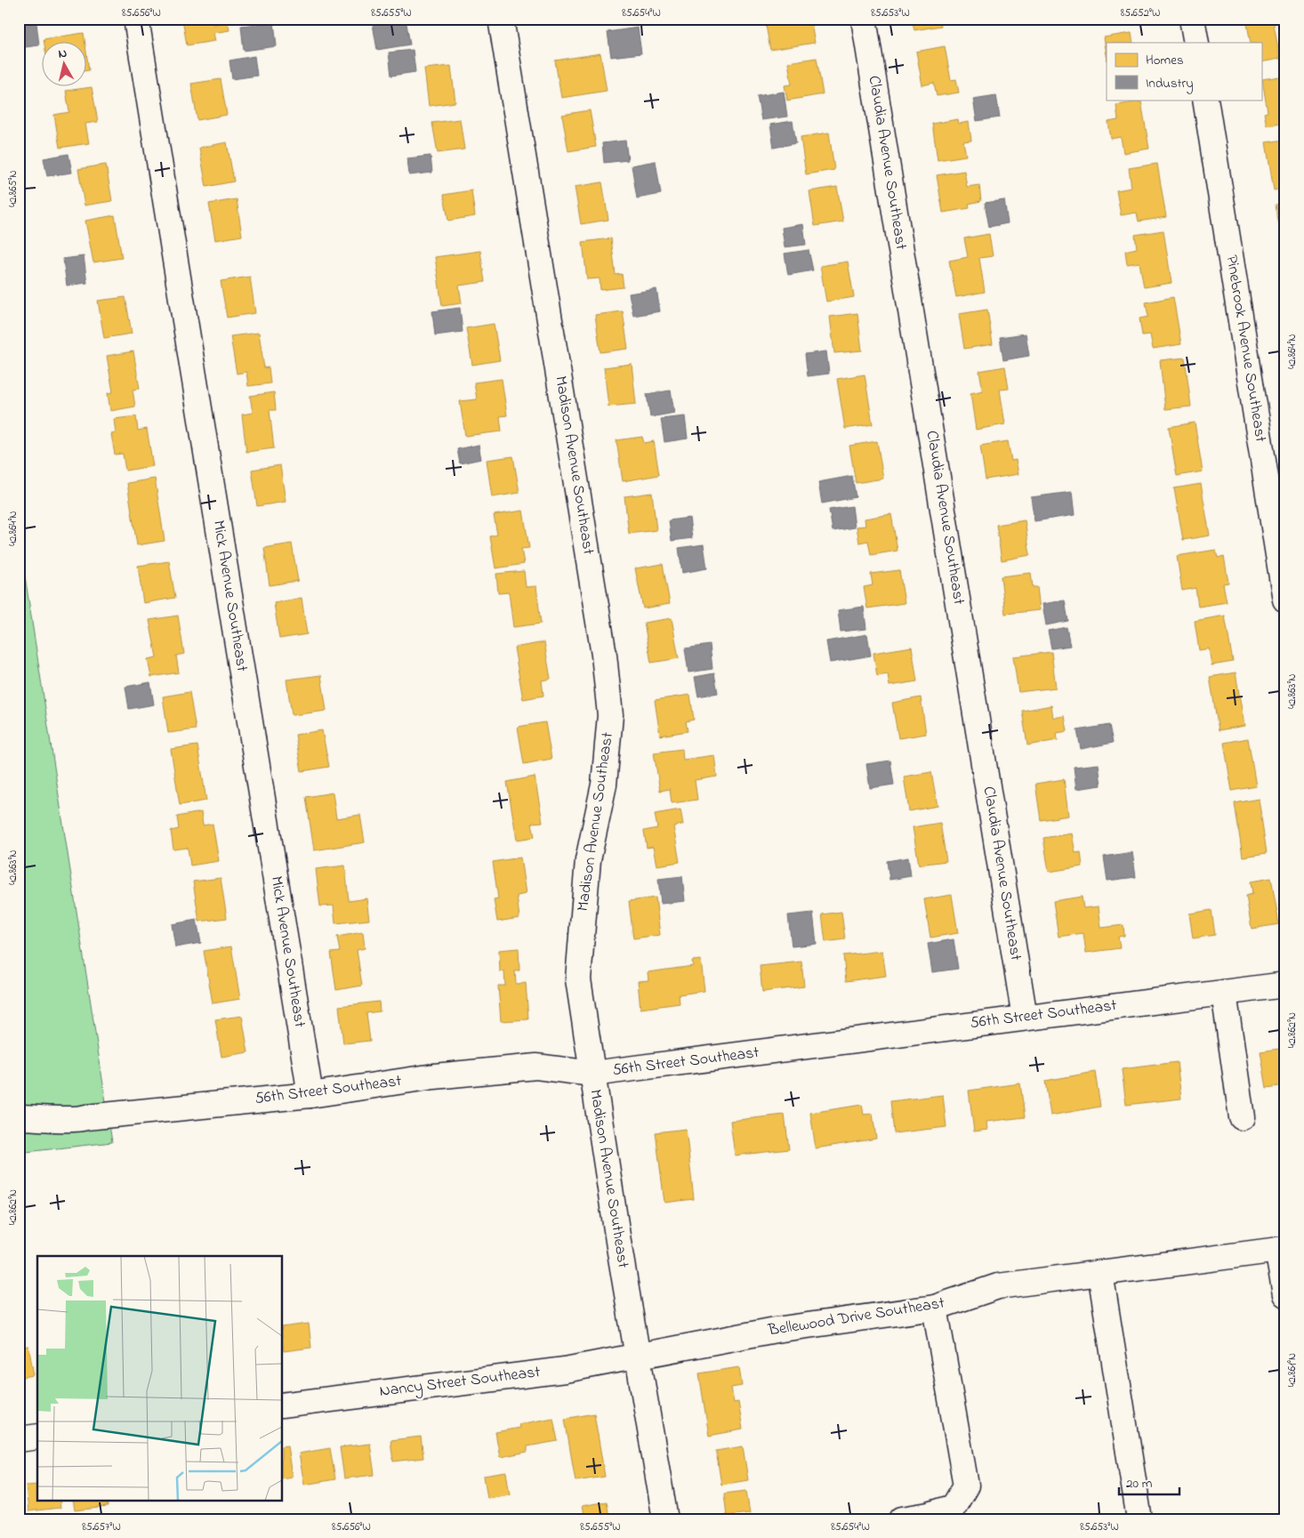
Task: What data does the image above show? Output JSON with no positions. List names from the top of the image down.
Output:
{
  "streets": {
    "street": [
      "Claudia Avenue Southeast",
      "Pinebrook Avenue Southeast",
      "Madison Avenue Southeast",
      "Mick Avenue Southeast",
      "56th Street Southeast",
      "Bellewood Drive Southeast",
      "Nancy Street Southeast"
    ]
  },
  "crossings": [
    ["Claudia Avenue Southeast", "56th Street Southeast"],
    ["Madison Avenue Southeast", "56th Street Southeast"],
    ["Madison Avenue Southeast", "Bellewood Drive Southeast"],
    ["Madison Avenue Southeast", "Nancy Street Southeast"],
    ["Mick Avenue Southeast", "56th Street Southeast"],
    ["Bellewood Drive Southeast", "Nancy Street Southeast"]
  ],
  "legend": ["Homes", "Industry"],
  "scale_bar": "20 m",
  "north": "top",
  "coordinates": [
    "85.656°W",
    "85.655°W",
    "85.654°W",
    "85.653°W",
    "85.652°W",
    "42.865°N",
    "42.864°N",
    "42.863°N",
    "42.862°N",
    "42.861°N",
    "85.657°W"
  ]
}
